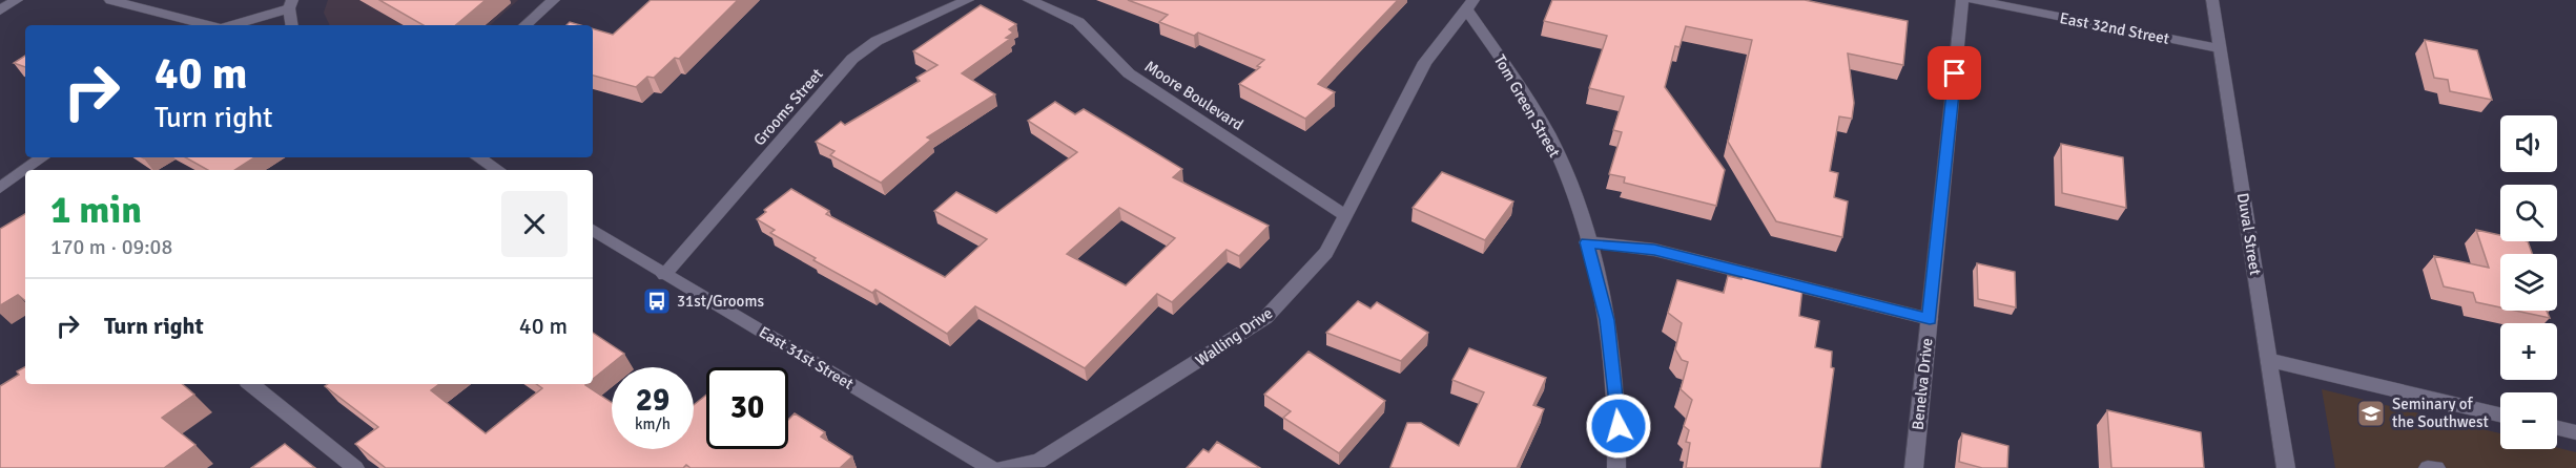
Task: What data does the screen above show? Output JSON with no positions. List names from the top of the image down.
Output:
{
  "streets": {
    "street": [
      "East 32nd Street",
      "Moore Boulevard",
      "Tom Green Street",
      "Grooms Street",
      "Duval Street",
      "Walling Drive",
      "East 31st Street",
      "Benelva Drive"
    ]
  },
  "crossings": [
    ["East 32nd Street", "Duval Street"],
    ["Moore Boulevard", "Walling Drive"],
    ["Tom Green Street", "Walling Drive"],
    ["Grooms Street", "East 31st Street"]
  ],
  "places": {
    "bus stop": ["31st/Grooms"],
    "school or university": ["Seminary of the Southwest"]
  },
  "page": {
    "turn": ["40 m", "Turn right"],
    "map_buttons": ["+", "−"],
    "heading": ["1 min", "170 m · 09:08"],
    "list": [
      {
        "name": "Turn right",
        "value": "40 m"
      }
    ],
    "speed": "29 km/h",
    "limit": "30"
  }
}
